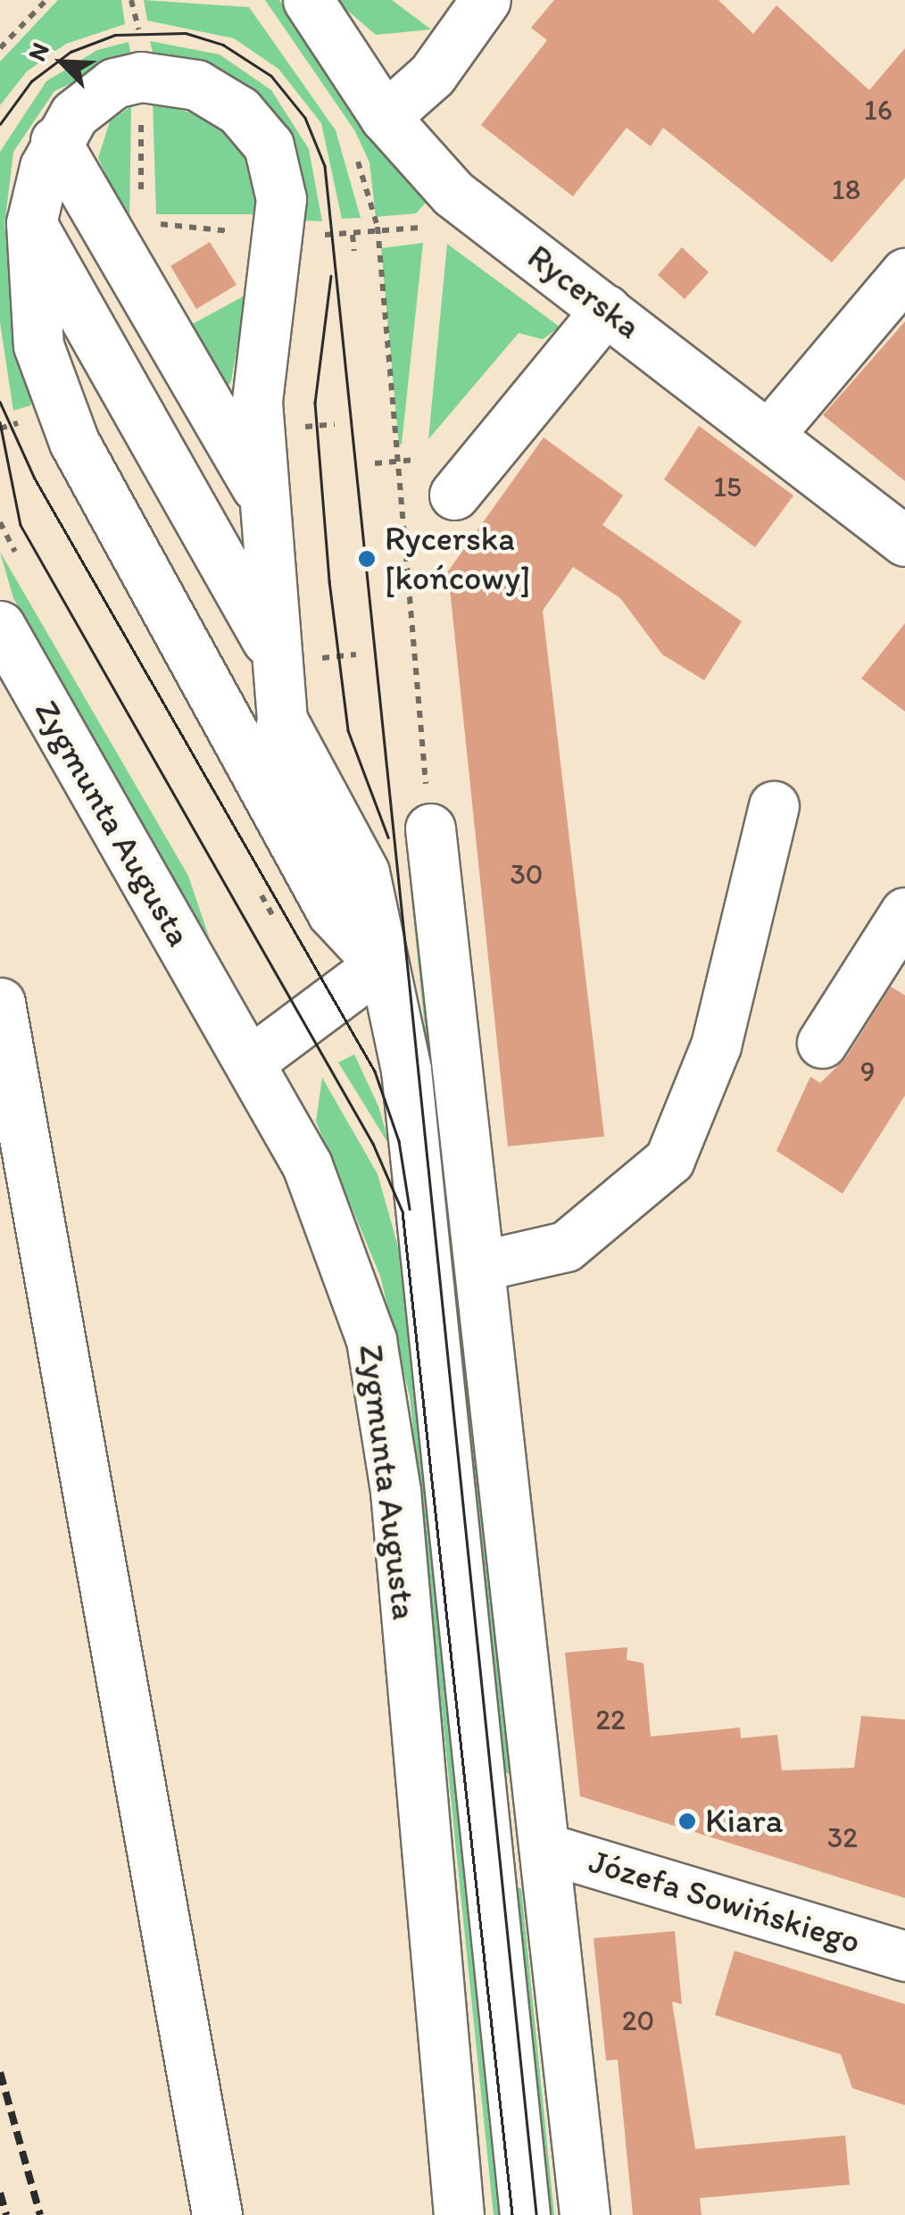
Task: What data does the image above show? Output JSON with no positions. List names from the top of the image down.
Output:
{
  "streets": {
    "street": ["Rycerska", "Zygmunta Augusta", "Józefa Sowińskiego"]
  },
  "places": ["Rycerska [końcowy]", "Kiara"],
  "house_numbers": [
    "16",
    "18",
    "15",
    "30",
    "9",
    "22",
    "32",
    "20"
  ],
  "north": "top left"
}
